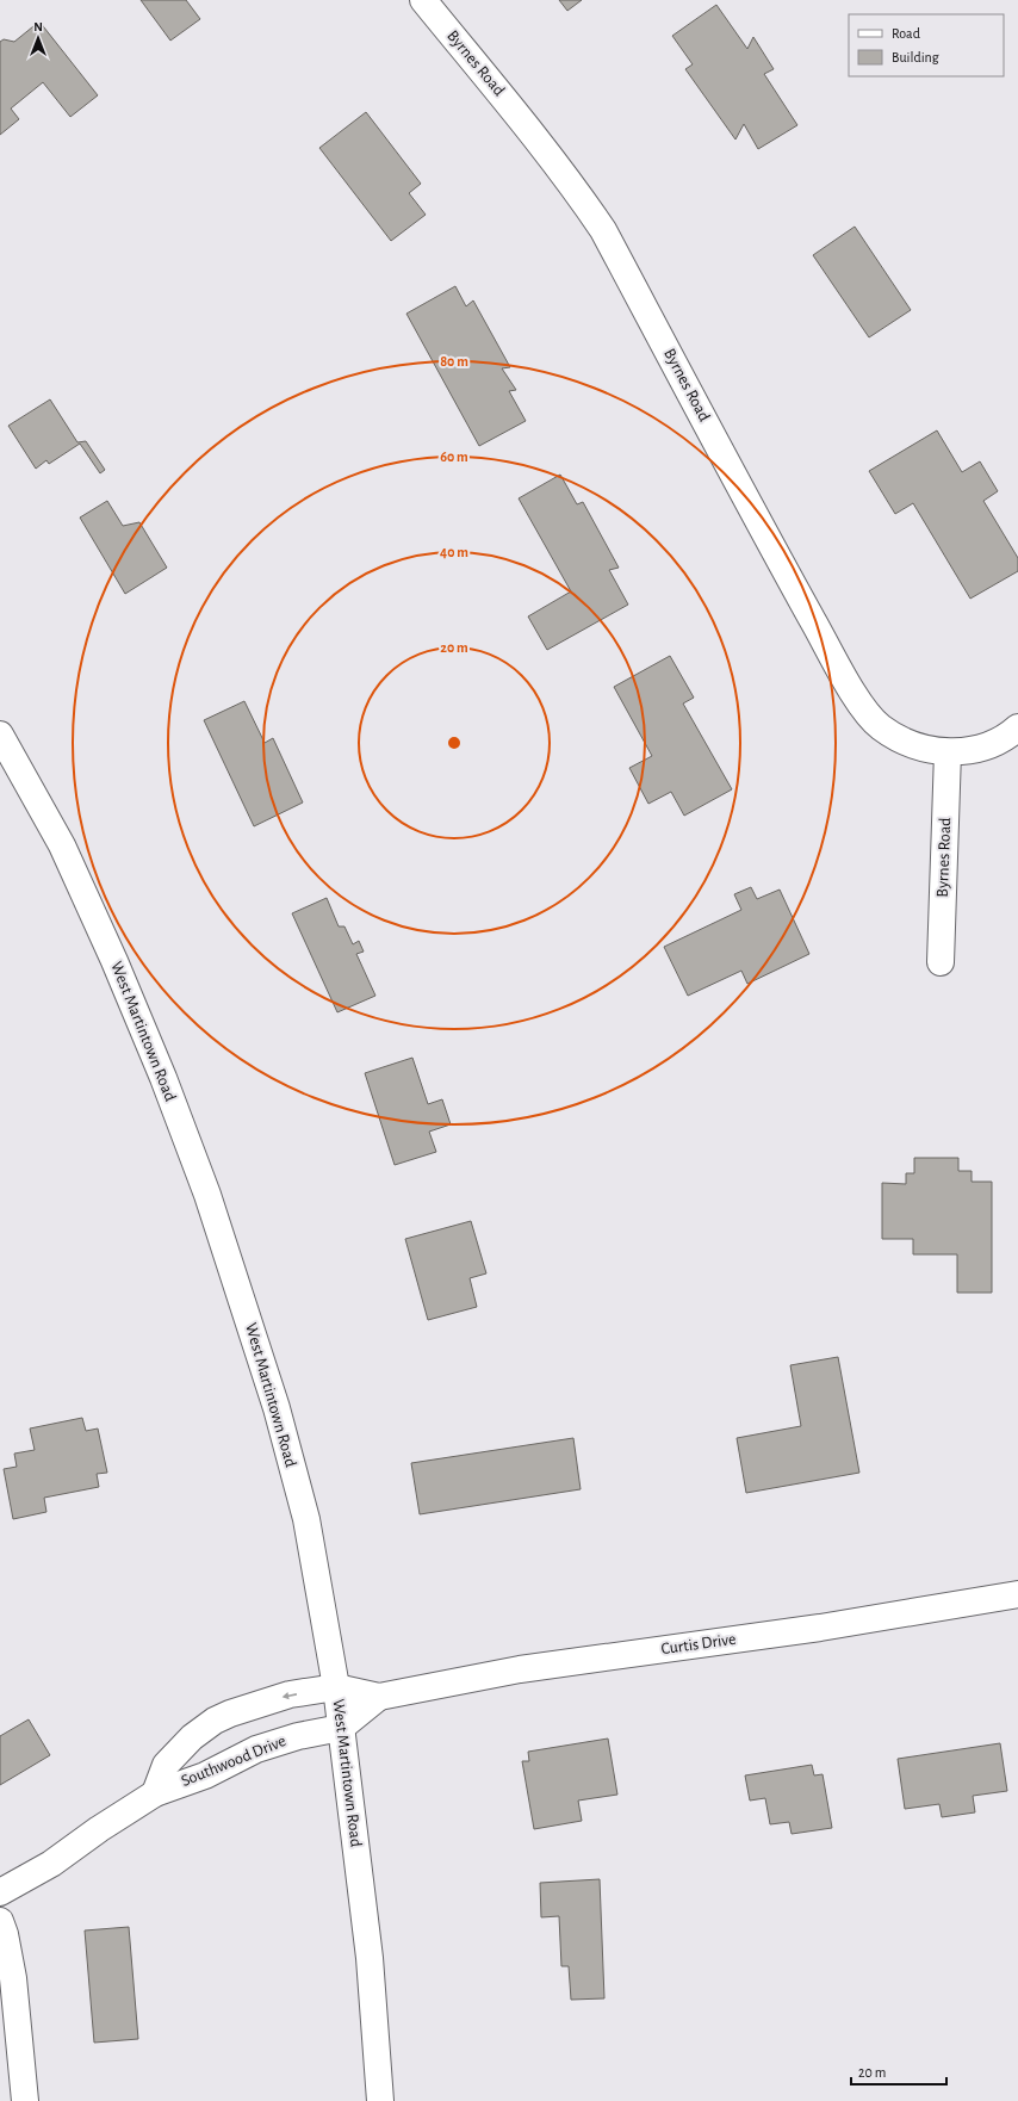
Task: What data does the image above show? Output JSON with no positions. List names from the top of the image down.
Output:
{
  "streets": {
    "street": [
      "Byrnes Road",
      "West Martintown Road",
      "Curtis Drive",
      "Southwood Drive"
    ]
  },
  "crossings": [
    ["West Martintown Road", "Curtis Drive"],
    ["West Martintown Road", "Southwood Drive"],
    ["Curtis Drive", "Southwood Drive"]
  ],
  "legend": ["Road", "Building"],
  "scale_bar": "20 m",
  "north": "top",
  "rings": [
    "80 m",
    "60 m",
    "40 m",
    "20 m"
  ]
}
